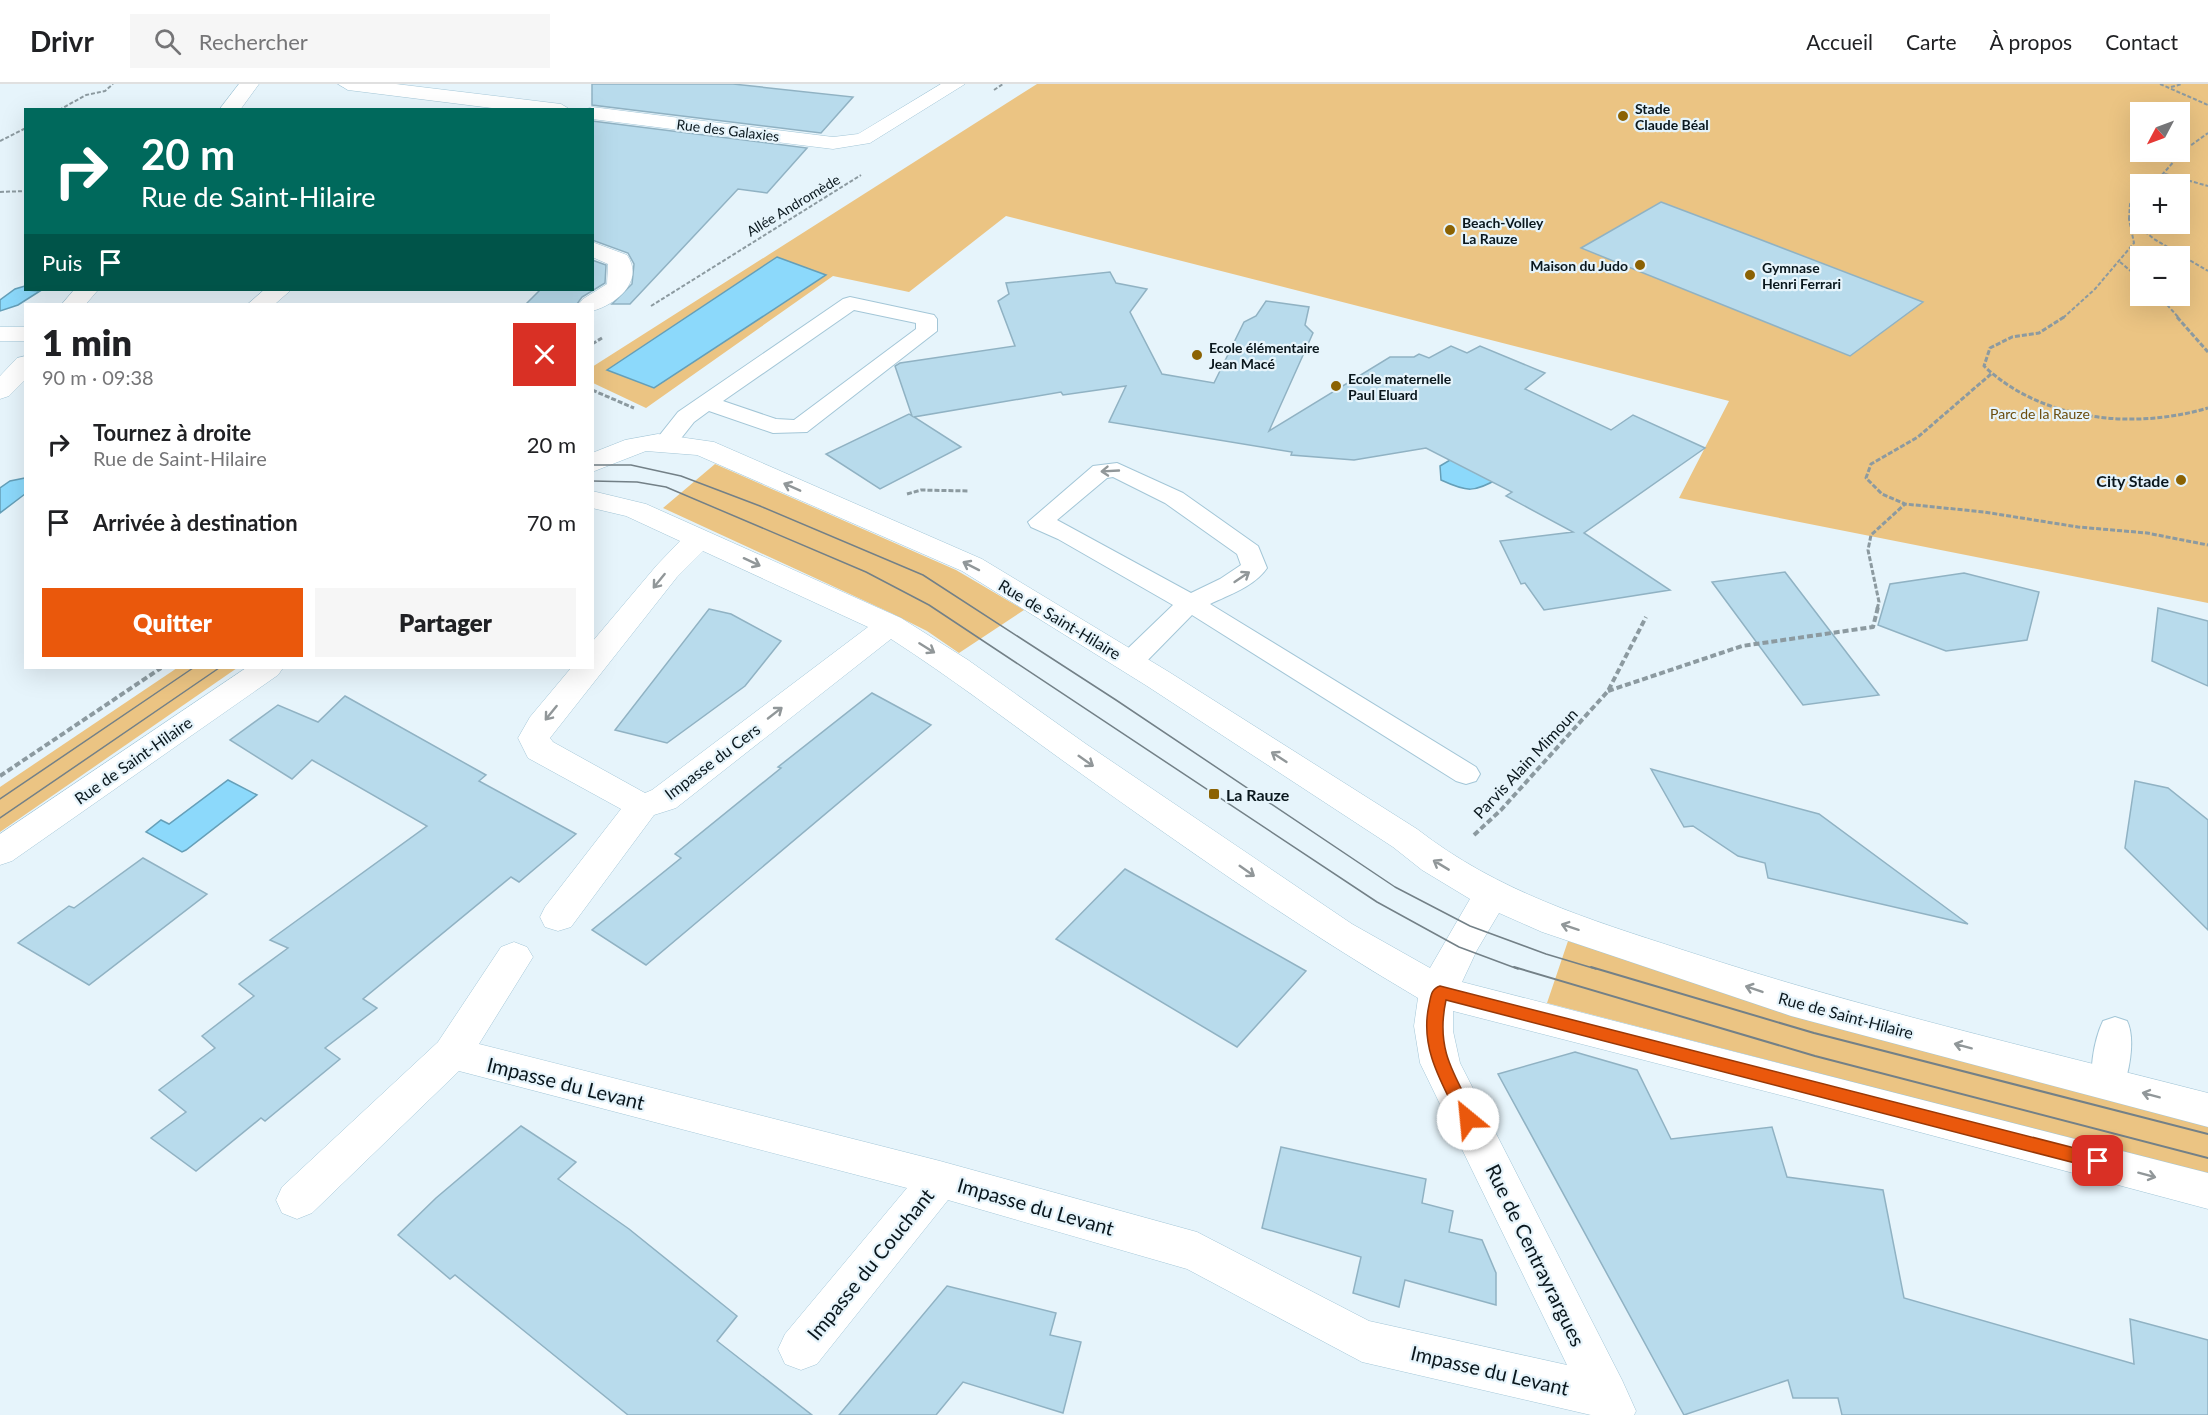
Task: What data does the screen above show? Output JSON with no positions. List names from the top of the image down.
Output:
{
  "streets": {
    "street": [
      "Rue des Galaxies",
      "Rue de Saint-Hilaire",
      "Impasse du Cers",
      "Impasse du Levant",
      "Rue de Centrayrargues",
      "Impasse du Couchant"
    ],
    "path": ["Allée Andromède", "Parvis Alain Mimoun"]
  },
  "crossings": [
    ["Impasse du Levant", "Rue de Centrayrargues"],
    ["Impasse du Levant", "Impasse du Couchant"]
  ],
  "parks": ["Parc de la Rauze"],
  "places": {
    "other": [
      "Stade Claude Béal",
      "Beach-Volley La Rauze",
      "Maison du Judo",
      "Gymnase Henri Ferrari",
      "Ecole élémentaire Jean Macé",
      "Ecole maternelle Paul Eluard",
      "City Stade"
    ],
    "transit": ["La Rauze"]
  },
  "north": "bottom left",
  "page": {
    "header": "Drivr",
    "search": "Rechercher",
    "nav": [
      "Accueil",
      "Carte",
      "À propos",
      "Contact"
    ],
    "map_buttons": ["+", "−"],
    "turn": ["20 m", "Rue de Saint-Hilaire"],
    "then": "Puis",
    "heading": ["1 min", "90 m · 09:38"],
    "list": [
      {
        "name": "Tournez à droite",
        "note": "Rue de Saint-Hilaire",
        "value": "20 m"
      },
      {
        "name": "Arrivée à destination",
        "value": "70 m"
      }
    ],
    "buttons": ["Quitter", "Partager"]
  }
}
